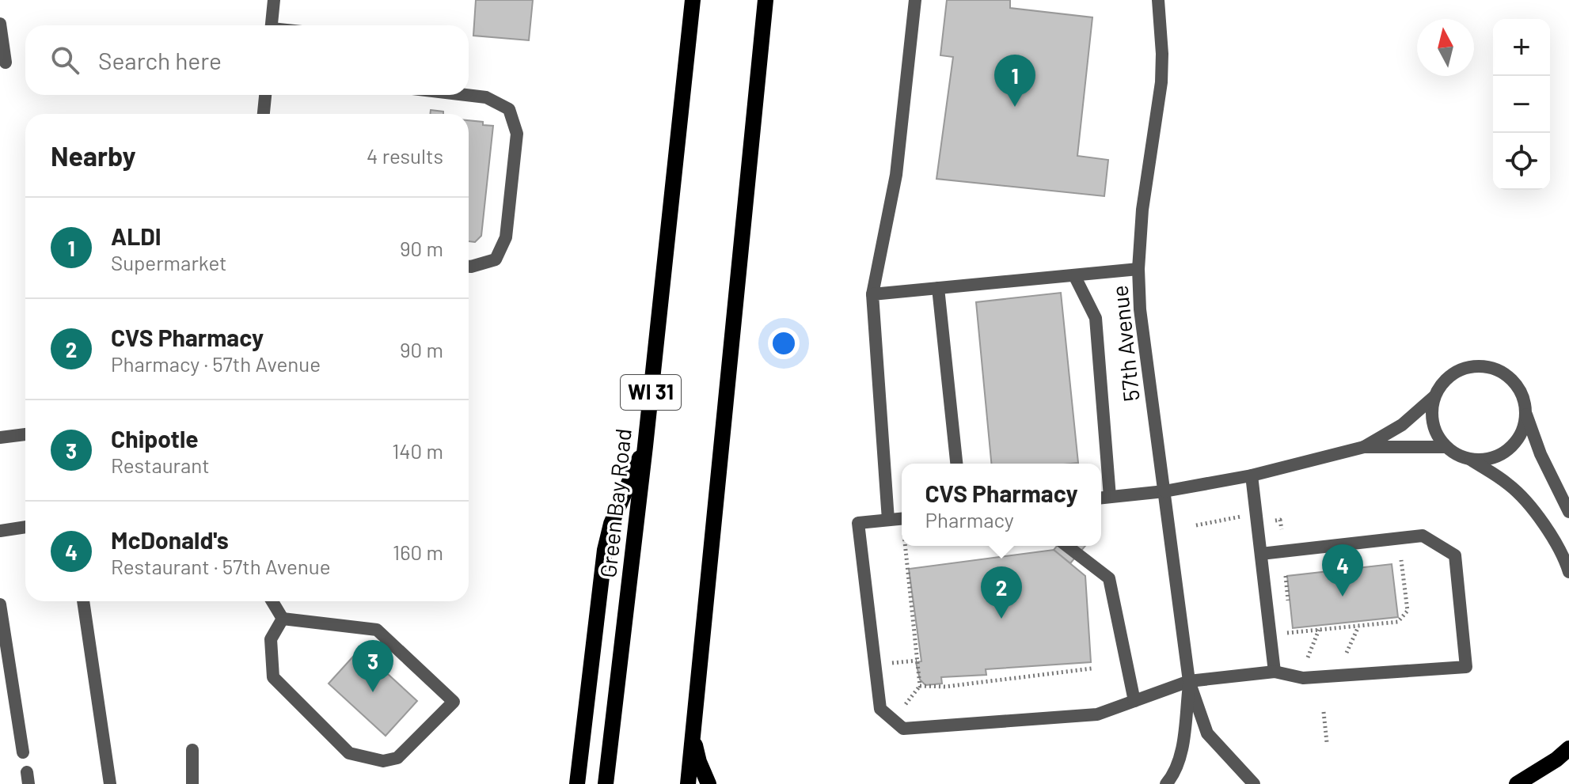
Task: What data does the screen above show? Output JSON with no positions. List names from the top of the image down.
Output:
{
  "streets": {
    "main road": ["WI 31", "Green Bay Road"],
    "street": ["57th Avenue"]
  },
  "north": "top",
  "page": {
    "map_buttons": ["+", "−"],
    "search": "Search here",
    "pins": [
      "1",
      "4",
      "2",
      "3"
    ],
    "heading": ["Nearby", "4 results"],
    "list": [
      {
        "mark": "1",
        "name": "ALDI",
        "note": "Supermarket",
        "value": "90 m"
      },
      {
        "mark": "2",
        "name": "CVS Pharmacy",
        "note": "Pharmacy · 57th Avenue",
        "value": "90 m"
      },
      {
        "mark": "3",
        "name": "Chipotle",
        "note": "Restaurant",
        "value": "140 m"
      },
      {
        "mark": "4",
        "name": "McDonald's",
        "note": "Restaurant · 57th Avenue",
        "value": "160 m"
      }
    ],
    "popup": ["CVS Pharmacy", "Pharmacy"]
  }
}
